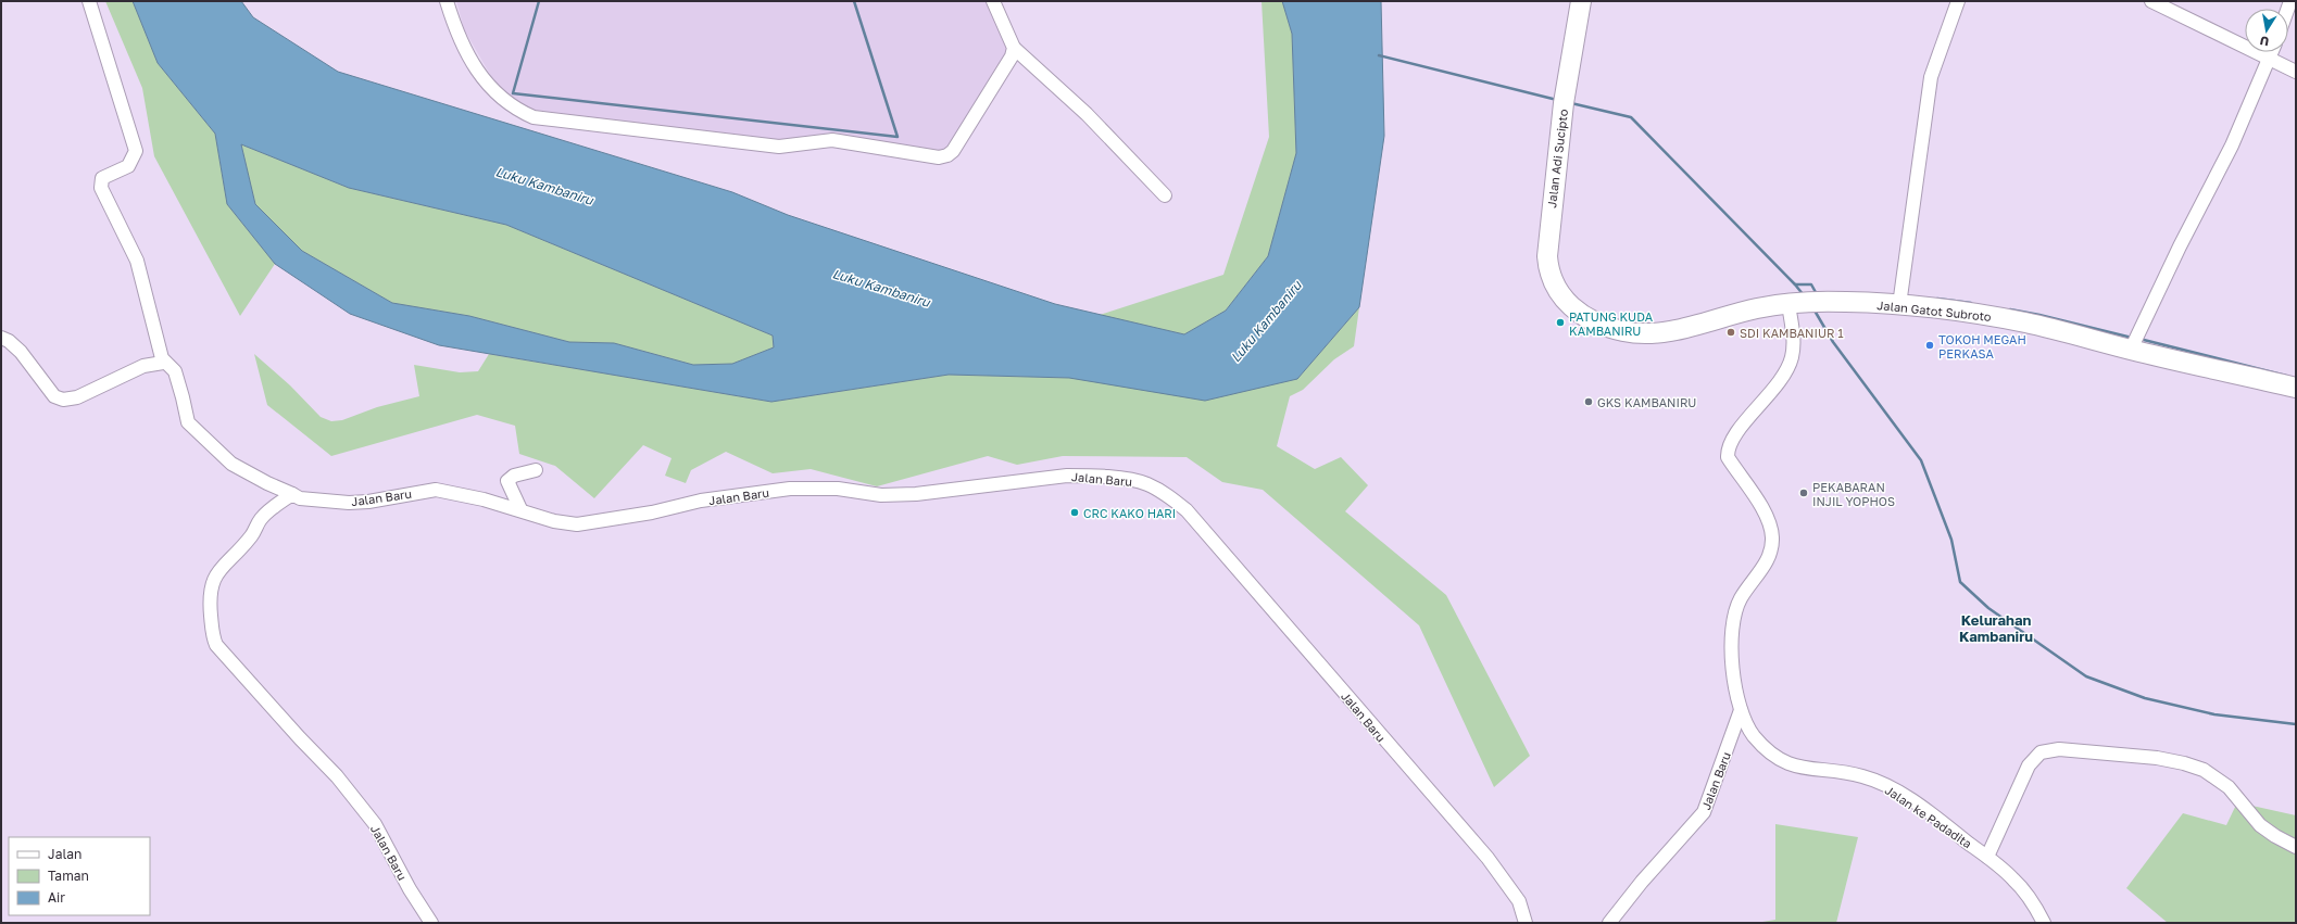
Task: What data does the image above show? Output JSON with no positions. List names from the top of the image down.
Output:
{
  "streets": {
    "highway": ["Jalan Adi Sucipto", "Jalan Gatot Subroto"],
    "street": ["Jalan Baru", "Jalan ke Padadita"]
  },
  "crossings": [
    ["Jalan Adi Sucipto", "Jalan Gatot Subroto"],
    ["Jalan Gatot Subroto", "Jalan ke Padadita"],
    ["Jalan Baru", "Jalan ke Padadita"]
  ],
  "districts": ["Kelurahan Kambaniru"],
  "water": ["Luku Kambaniru"],
  "places": [
    "PATUNG KUDA KAMBANIRU",
    "SDI KAMBANIUR 1",
    "TOKOH MEGAH PERKASA",
    "GKS KAMBANIRU",
    "PEKABARAN INJIL YOPHOS",
    "CRC KAKO HARI"
  ],
  "legend": ["Jalan", "Taman", "Air"],
  "north": "bottom"
}
